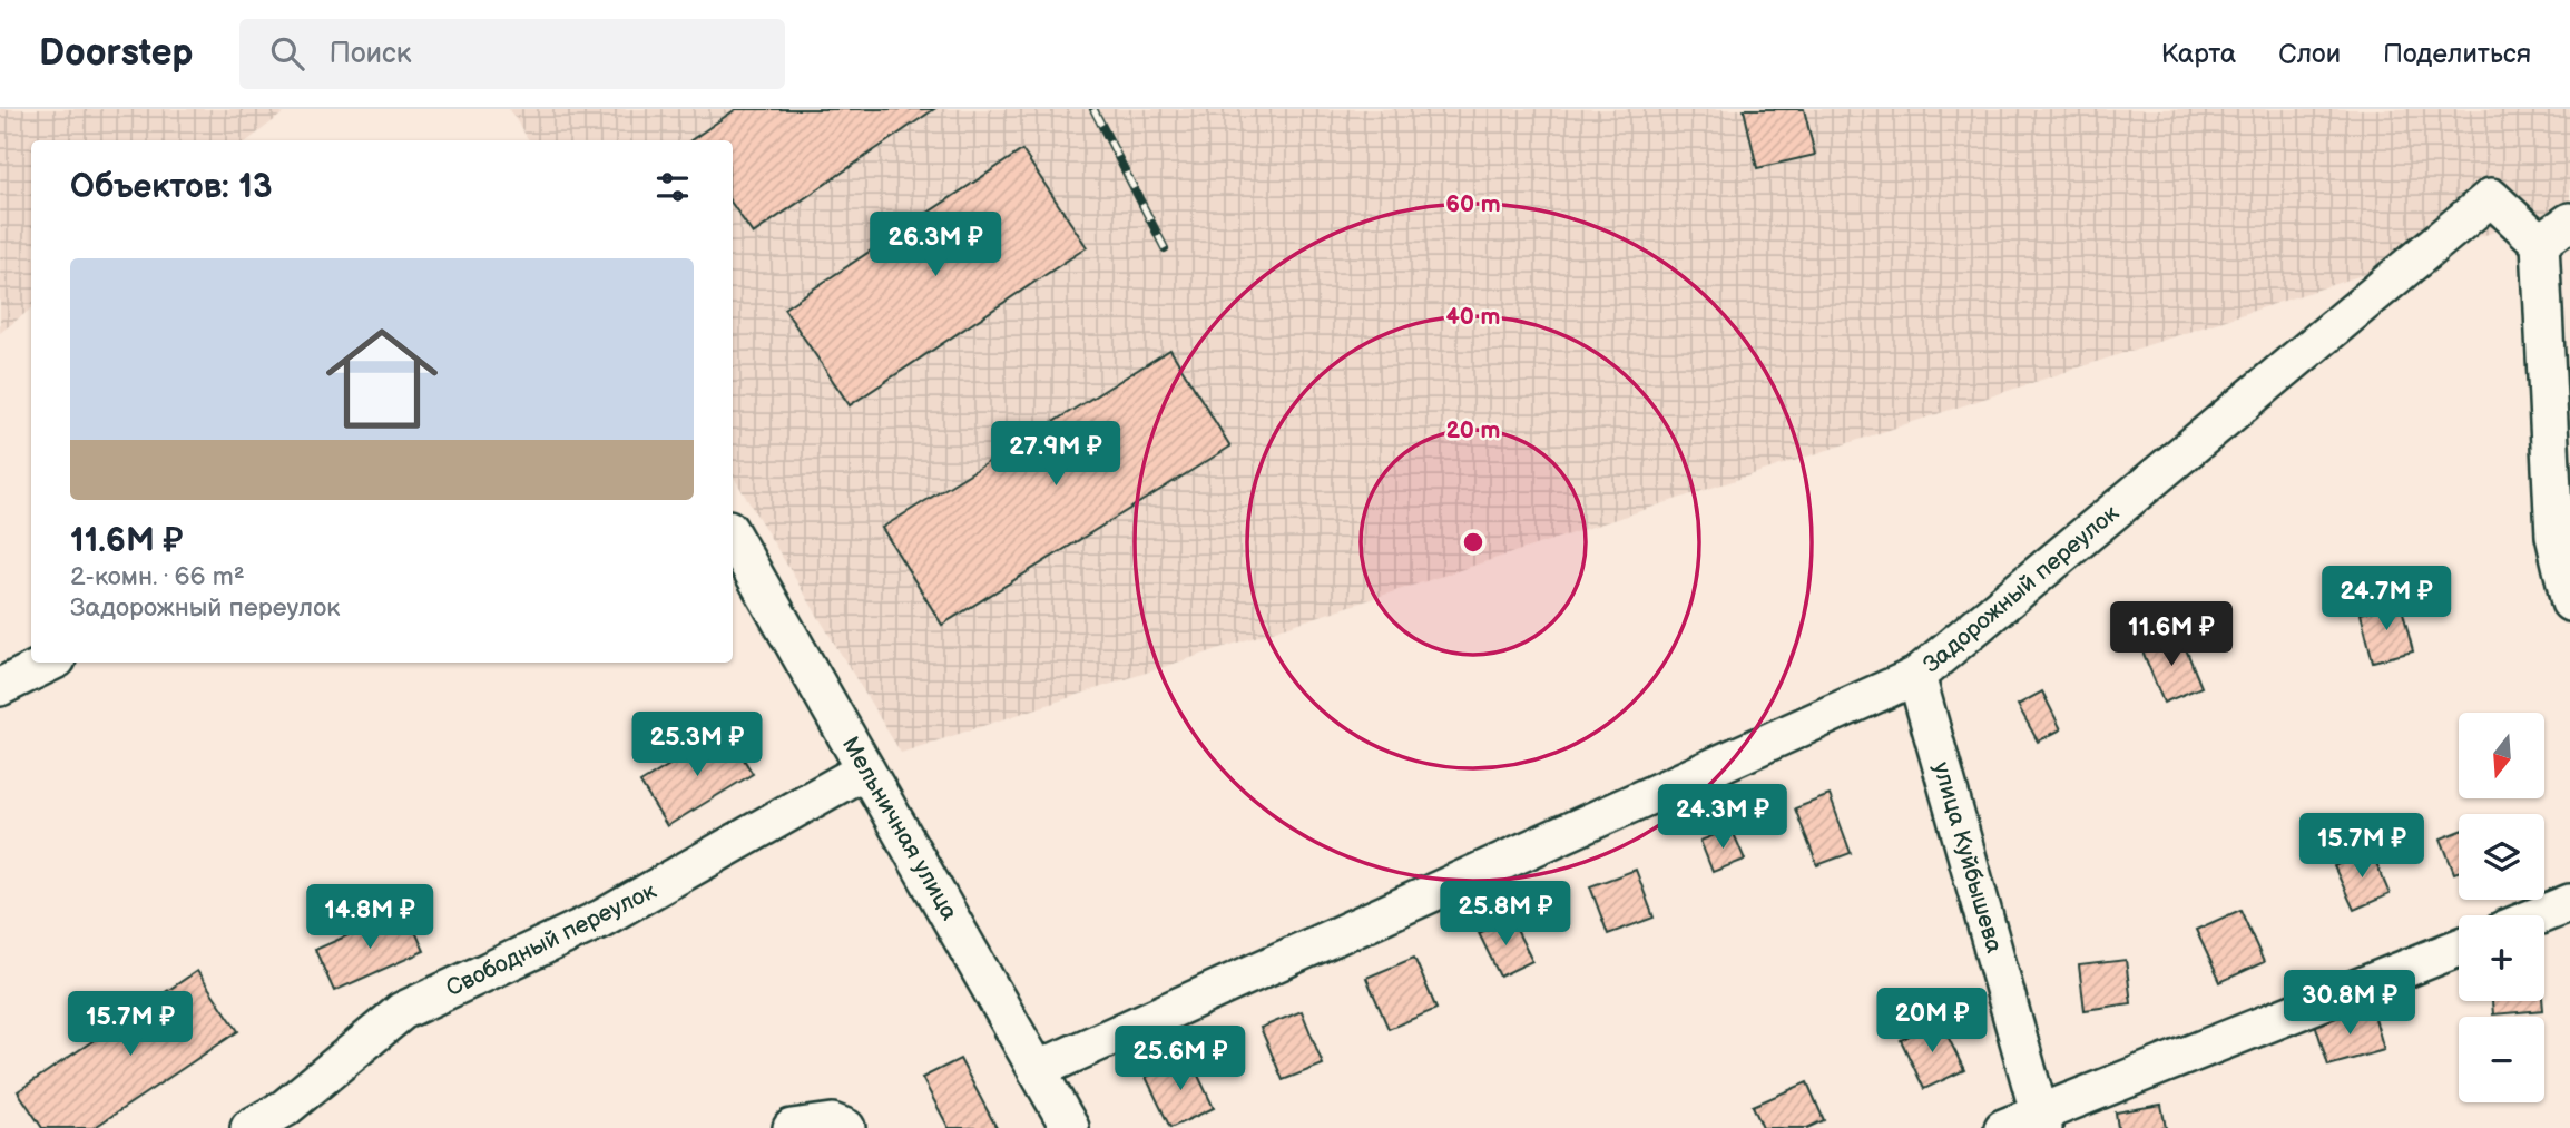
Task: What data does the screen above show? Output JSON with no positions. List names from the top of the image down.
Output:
{
  "streets": {
    "street": [
      "Задорожный переулок",
      "Мельничная улица",
      "улица Куйбышева",
      "Свободный переулок"
    ]
  },
  "crossings": [
    ["Задорожный переулок", "Мельничная улица"],
    ["Задорожный переулок", "улица Куйбышева"],
    ["Мельничная улица", "Свободный переулок"]
  ],
  "north": "bottom",
  "page": {
    "header": "Doorstep",
    "search": "Поиск",
    "nav": ["Карта", "Слои", "Поделиться"],
    "heading": "Объектов: 13",
    "price": [
      "26.3M ₽",
      "27.9M ₽",
      "24.7M ₽",
      "11.6M ₽",
      "25.3M ₽",
      "24.3M ₽",
      "15.7M ₽",
      "25.8M ₽",
      "14.8M ₽",
      "30.8M ₽",
      "20M ₽",
      "15.7M ₽",
      "25.6M ₽"
    ],
    "list": [
      {
        "name": "11.6M ₽",
        "note": "2-комн. · 66 m² · Задорожный переулок"
      }
    ],
    "map_buttons": ["+", "−"]
  },
  "rings": ["60 m", "40 m", "20 m"]
}
